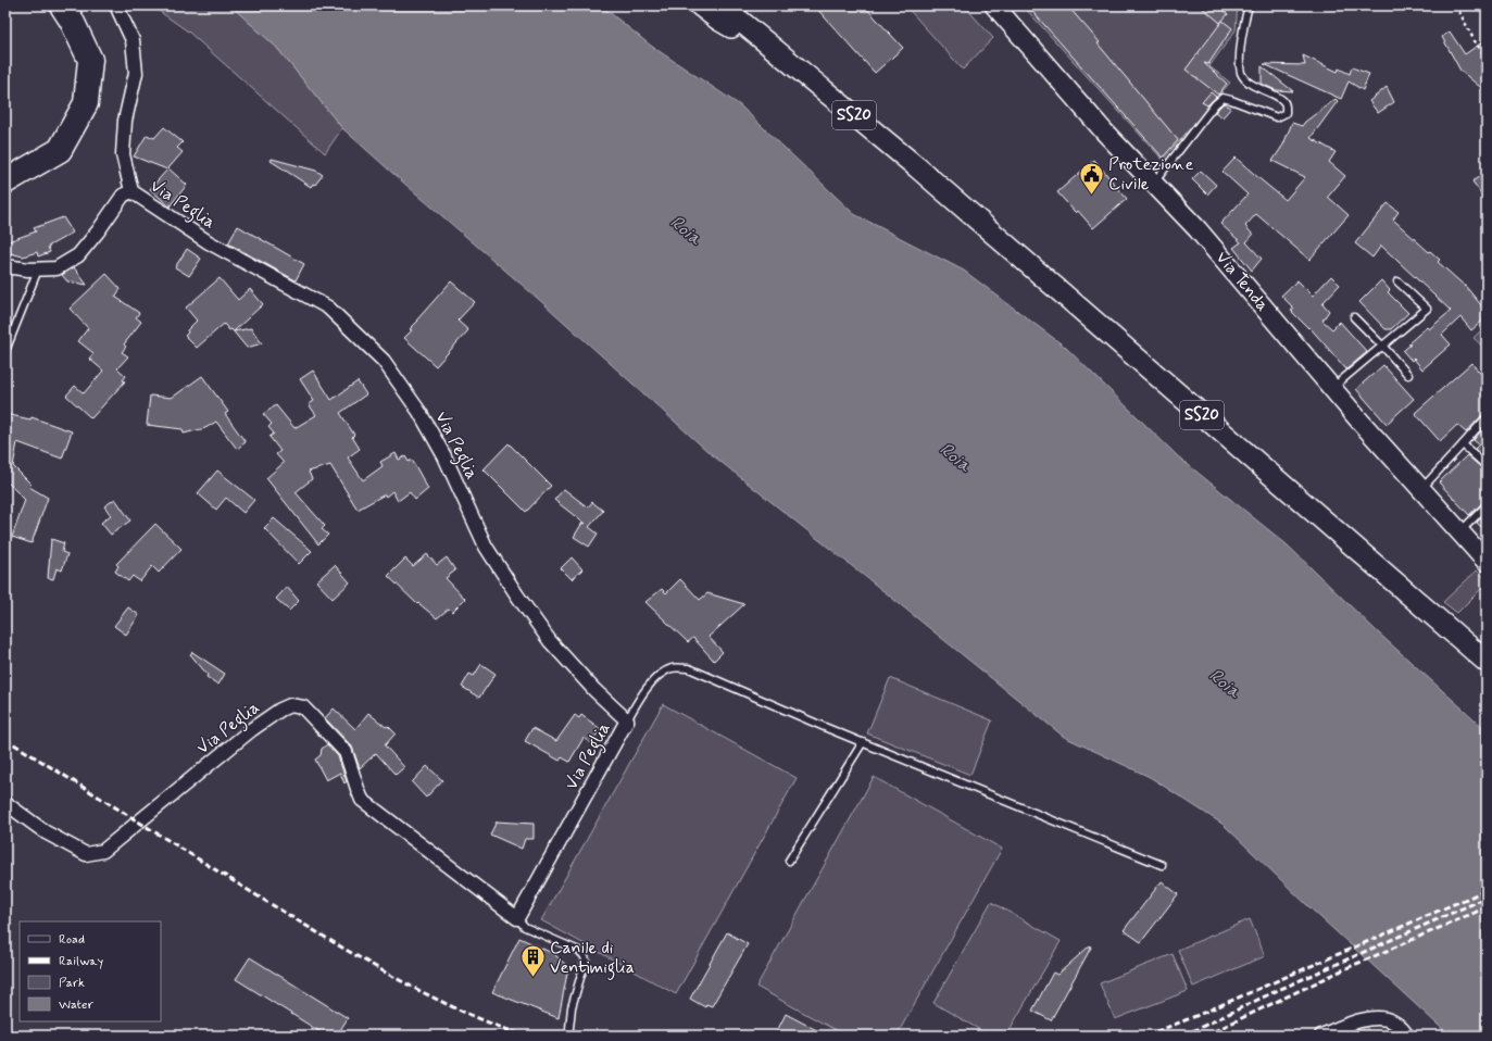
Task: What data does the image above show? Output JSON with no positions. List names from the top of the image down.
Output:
{
  "streets": {
    "main road": ["SS20", "Via Tenda"],
    "street": ["Via Peglia"]
  },
  "water": ["Roia"],
  "places": {
    "public building": ["Protezione Civile"],
    "building": ["Canile di Ventimiglia"]
  },
  "legend": [
    "Road",
    "Railway",
    "Park",
    "Water"
  ]
}
